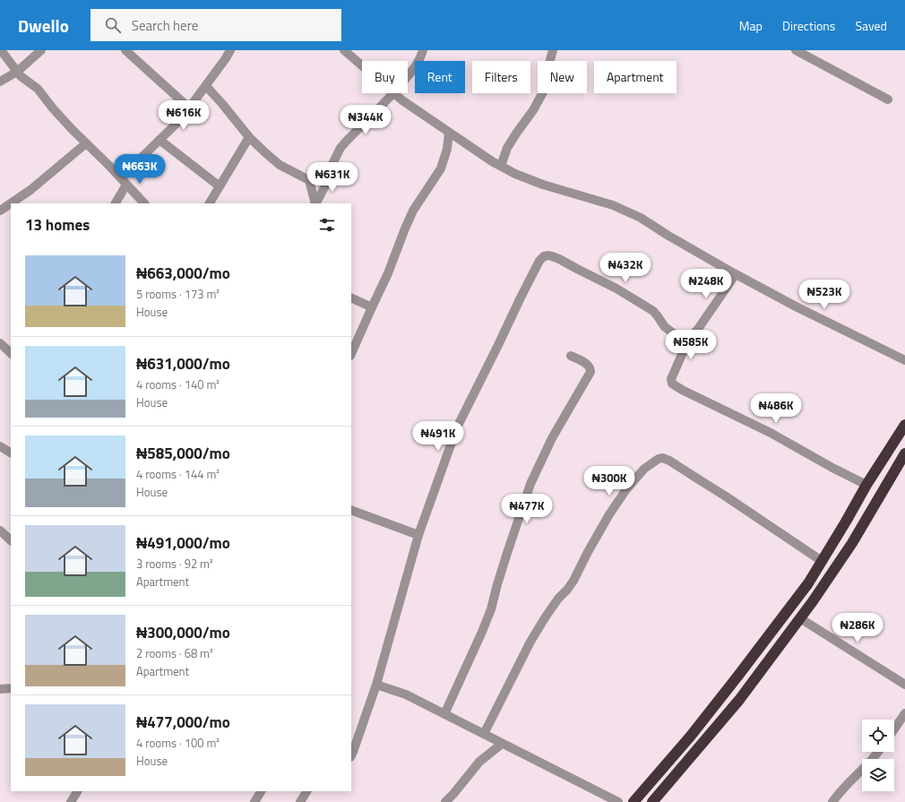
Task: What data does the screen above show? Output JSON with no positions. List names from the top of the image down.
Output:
{
  "page": {
    "header": "Dwello",
    "search": "Search here",
    "nav": ["Map", "Directions", "Saved"],
    "chip": [
      "Buy",
      "Rent",
      "Filters",
      "New",
      "Apartment"
    ],
    "price": [
      "₦616K",
      "₦344K",
      "₦663K",
      "₦631K",
      "₦432K",
      "₦248K",
      "₦523K",
      "₦585K",
      "₦486K",
      "₦491K",
      "₦300K",
      "₦477K",
      "₦286K"
    ],
    "heading": "13 homes",
    "list": [
      {
        "name": "₦663,000/mo",
        "note": "5 rooms · 173 m² · House"
      },
      {
        "name": "₦631,000/mo",
        "note": "4 rooms · 140 m² · House"
      },
      {
        "name": "₦585,000/mo",
        "note": "4 rooms · 144 m² · House"
      },
      {
        "name": "₦491,000/mo",
        "note": "3 rooms · 92 m² · Apartment"
      },
      {
        "name": "₦300,000/mo",
        "note": "2 rooms · 68 m² · Apartment"
      },
      {
        "name": "₦477,000/mo",
        "note": "4 rooms · 100 m² · House"
      }
    ]
  }
}
